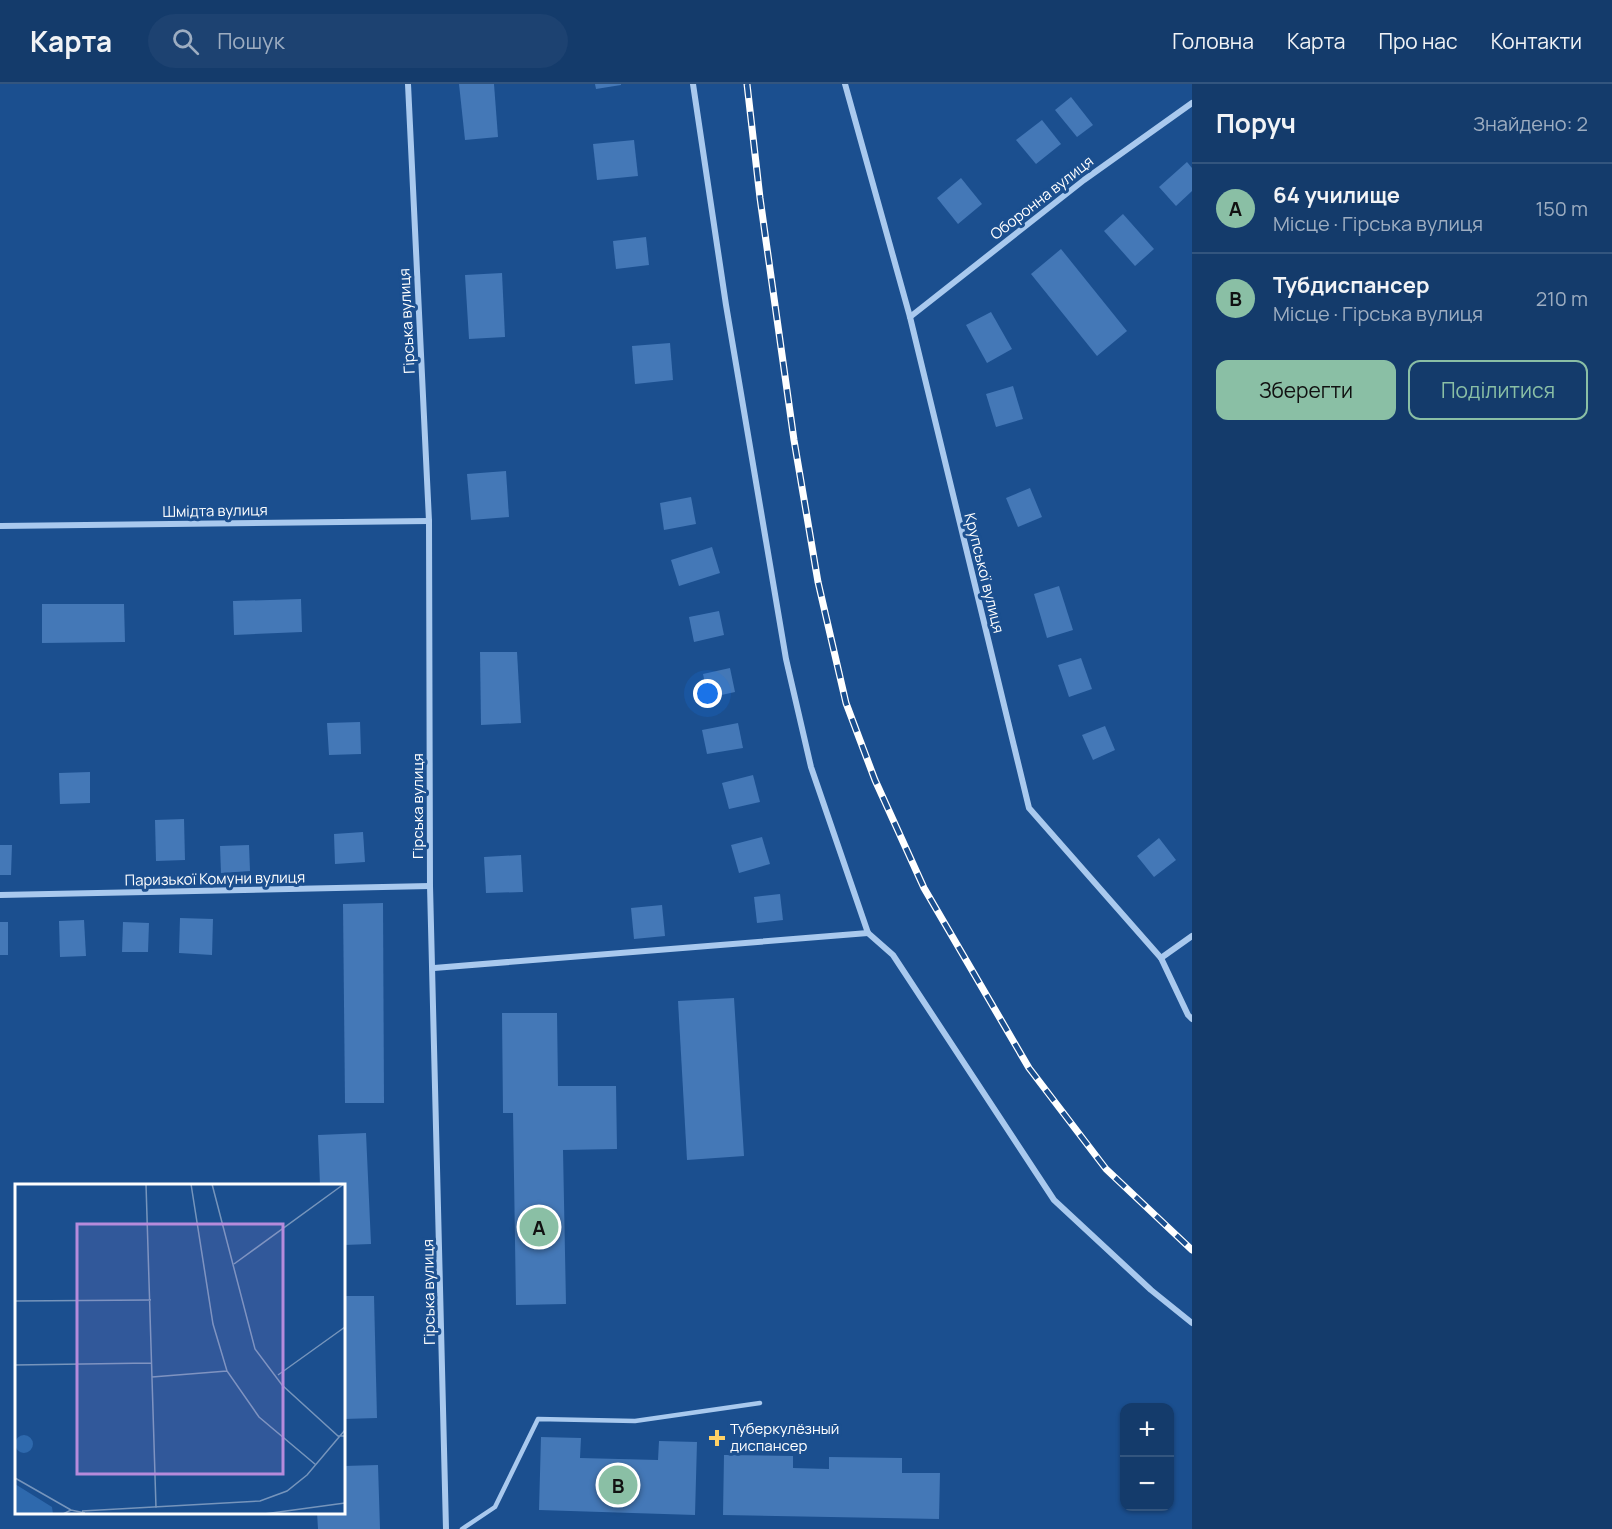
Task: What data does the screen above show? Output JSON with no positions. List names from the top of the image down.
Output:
{
  "streets": {
    "street": [
      "Оборонна вулиця",
      "Гірська вулиця",
      "Шмідта вулиця",
      "Крупської вулиця",
      "Паризької Комуни вулиця"
    ]
  },
  "crossings": [
    ["Оборонна вулиця", "Крупської вулиця"],
    ["Гірська вулиця", "Шмідта вулиця"],
    ["Гірська вулиця", "Паризької Комуни вулиця"]
  ],
  "places": {
    "health": ["Туберкулёзный диспансер"]
  },
  "page": {
    "header": "Карта",
    "search": "Пошук",
    "nav": [
      "Головна",
      "Карта",
      "Про нас",
      "Контакти"
    ],
    "heading": ["Поруч", "Знайдено: 2"],
    "list": [
      {
        "mark": "A",
        "name": "64 училище",
        "note": "Місце · Гірська вулиця",
        "value": "150 m"
      },
      {
        "mark": "B",
        "name": "Тубдиспансер",
        "note": "Місце · Гірська вулиця",
        "value": "210 m"
      }
    ],
    "buttons": ["Зберегти", "Поділитися"],
    "pins": ["A", "B"],
    "map_buttons": ["+", "−"]
  }
}
